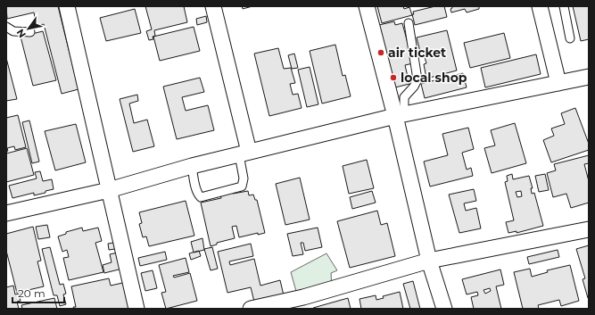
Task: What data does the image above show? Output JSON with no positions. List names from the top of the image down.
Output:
{
  "places": ["air ticket", "local shop"],
  "scale_bar": "20 m",
  "north": "bottom left"
}
